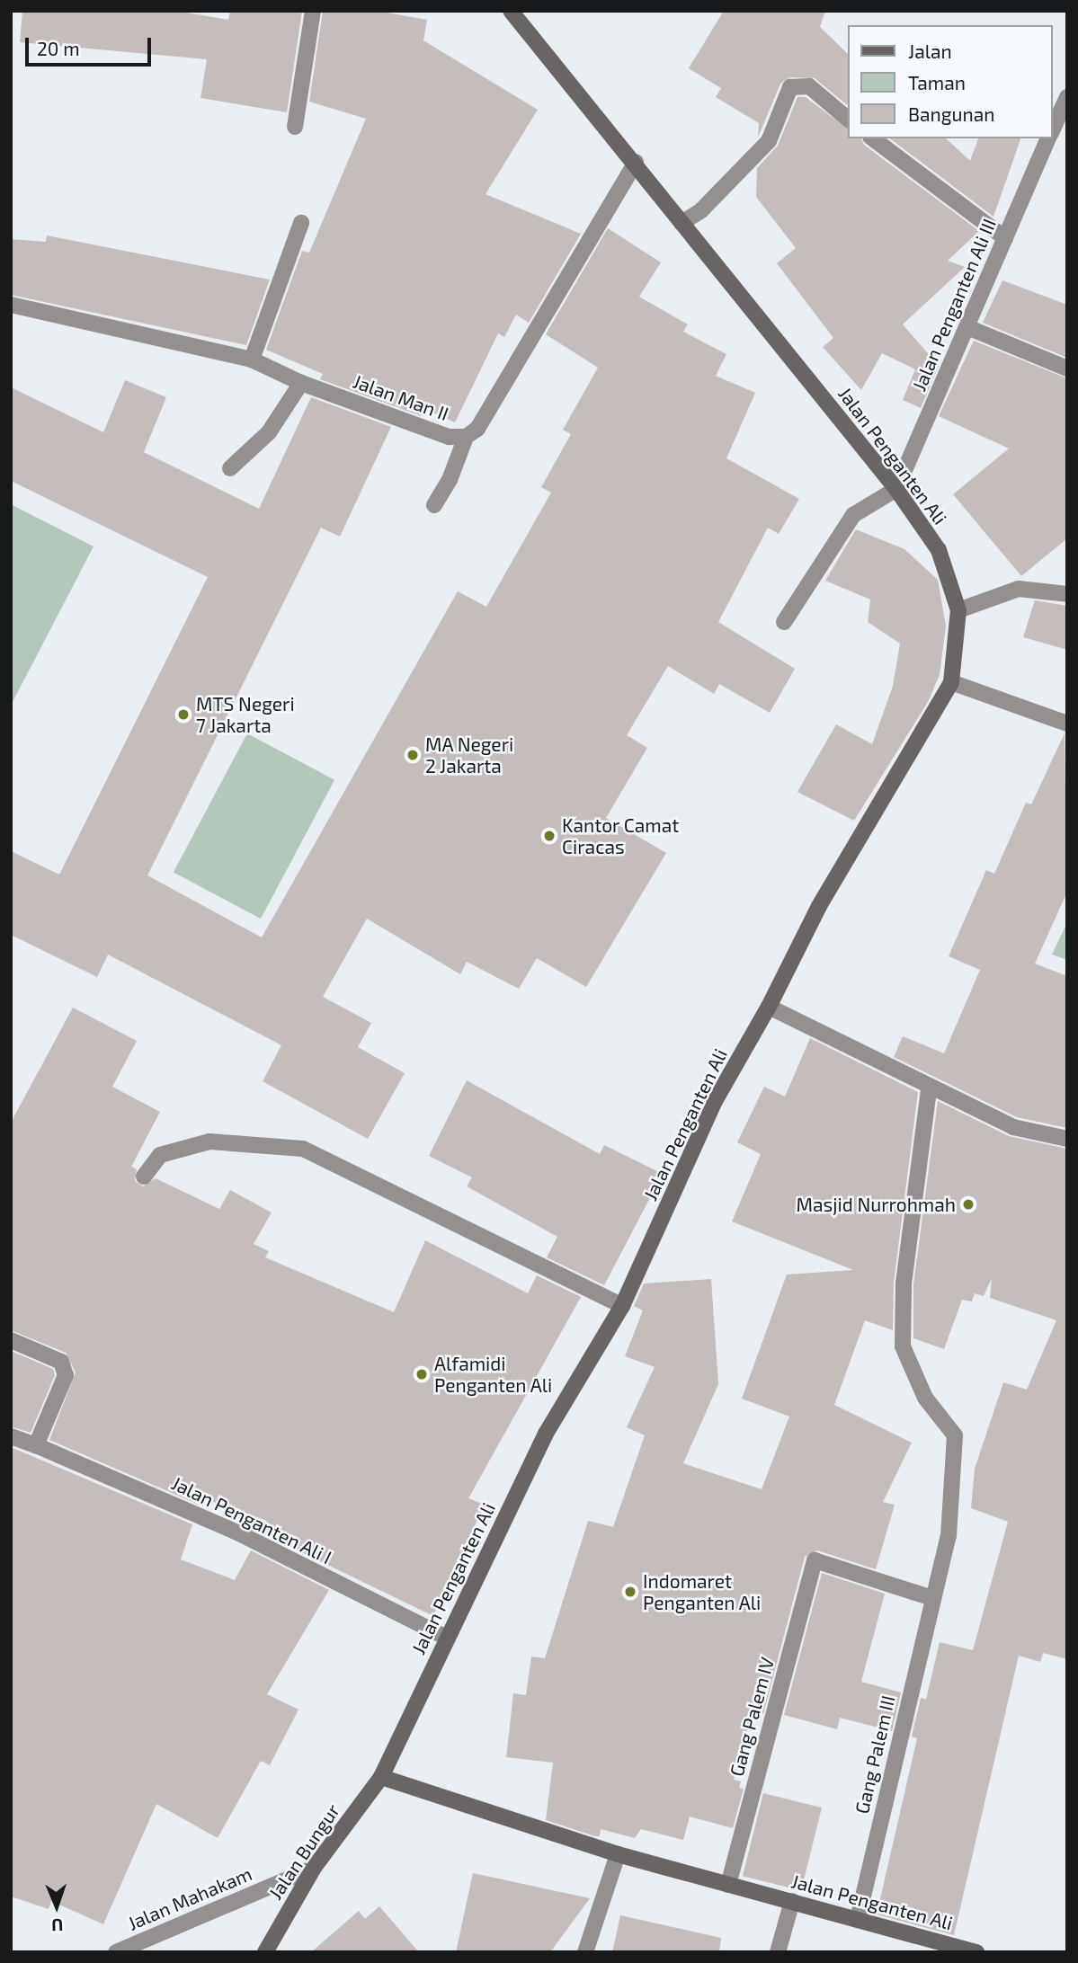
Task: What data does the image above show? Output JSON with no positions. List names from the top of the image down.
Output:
{
  "streets": {
    "street": [
      "Jalan Penganten Ali III",
      "Jalan Man II",
      "Jalan Penganten Ali",
      "Jalan Penganten Ali I",
      "Gang Palem IV",
      "Gang Palem III",
      "Jalan Bungur",
      "Jalan Mahakam"
    ]
  },
  "crossings": [
    ["Jalan Penganten Ali III", "Jalan Penganten Ali"],
    ["Jalan Man II", "Jalan Penganten Ali"],
    ["Jalan Penganten Ali", "Jalan Penganten Ali I"],
    ["Jalan Penganten Ali", "Gang Palem IV"],
    ["Jalan Penganten Ali", "Gang Palem III"],
    ["Jalan Penganten Ali", "Jalan Bungur"],
    ["Gang Palem IV", "Gang Palem III"],
    ["Jalan Bungur", "Jalan Mahakam"]
  ],
  "places": [
    "MTS Negeri 7 Jakarta",
    "MA Negeri 2 Jakarta",
    "Kantor Camat Ciracas",
    "Masjid Nurrohmah",
    "Alfamidi Penganten Ali",
    "Indomaret Penganten Ali"
  ],
  "legend": ["Jalan", "Taman", "Bangunan"],
  "scale_bar": "20 m",
  "north": "bottom"
}
